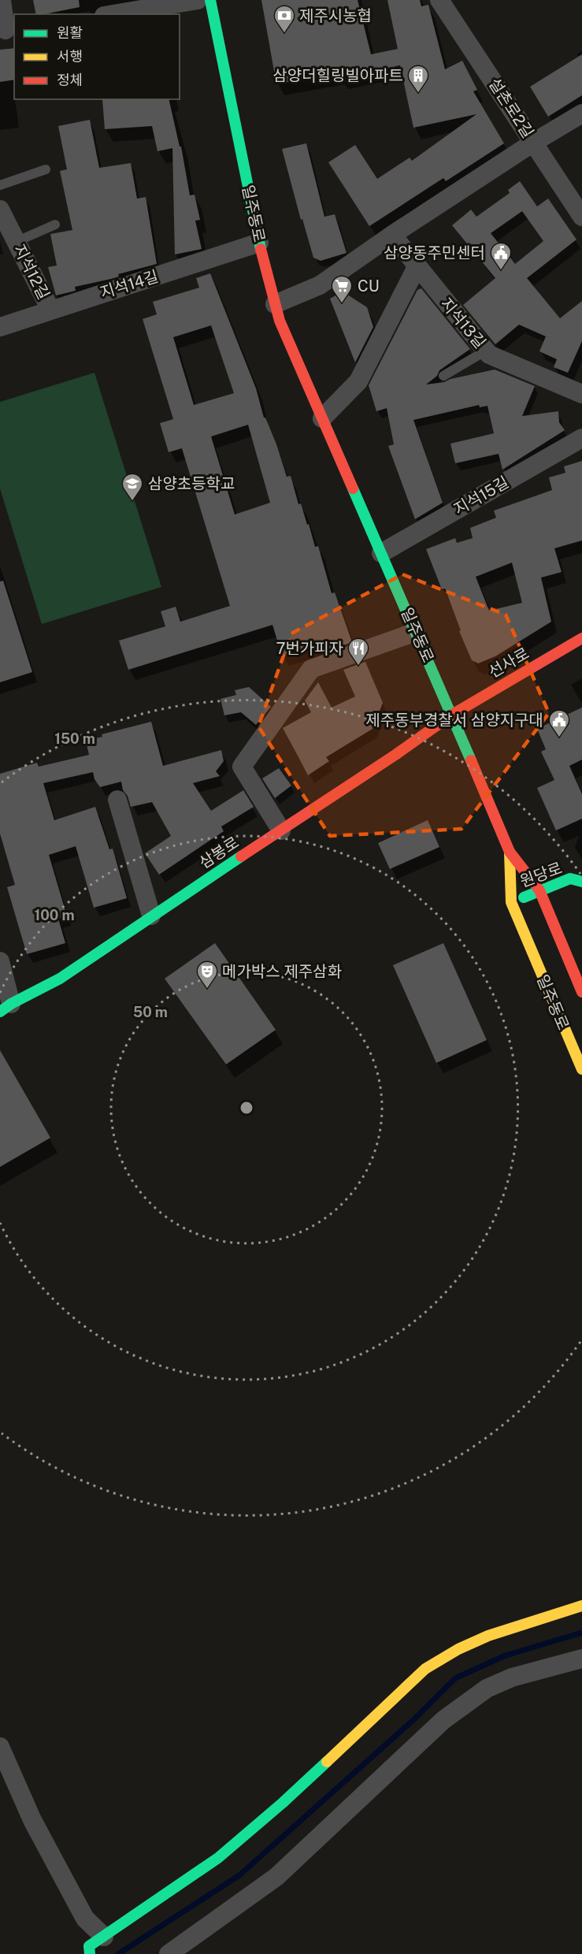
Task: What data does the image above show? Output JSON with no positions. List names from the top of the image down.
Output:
{
  "streets": {
    "street": [
      "설촌로2길",
      "일주동로",
      "지석12길",
      "지석14길",
      "지석13길",
      "지석15길",
      "선사로",
      "삼봉로",
      "원당로"
    ]
  },
  "crossings": [
    ["일주동로", "지석14길"],
    ["일주동로", "지석15길"],
    ["일주동로", "선사로"],
    ["일주동로", "삼봉로"],
    ["일주동로", "원당로"],
    ["지석12길", "지석14길"],
    ["선사로", "삼봉로"]
  ],
  "places": {
    "bank": ["제주시농협"],
    "building": ["삼양더힐링빌아파트"],
    "public building": ["삼양동주민센터", "제주동부경찰서 삼양지구대"],
    "supermarket": ["CU"],
    "school or university": ["삼양초등학교"],
    "restaurant": ["7번가피자"],
    "theatre": ["메가박스 제주삼화"]
  },
  "legend": ["원활", "서행", "정체"],
  "rings": ["150 m", "100 m", "50 m"]
}
